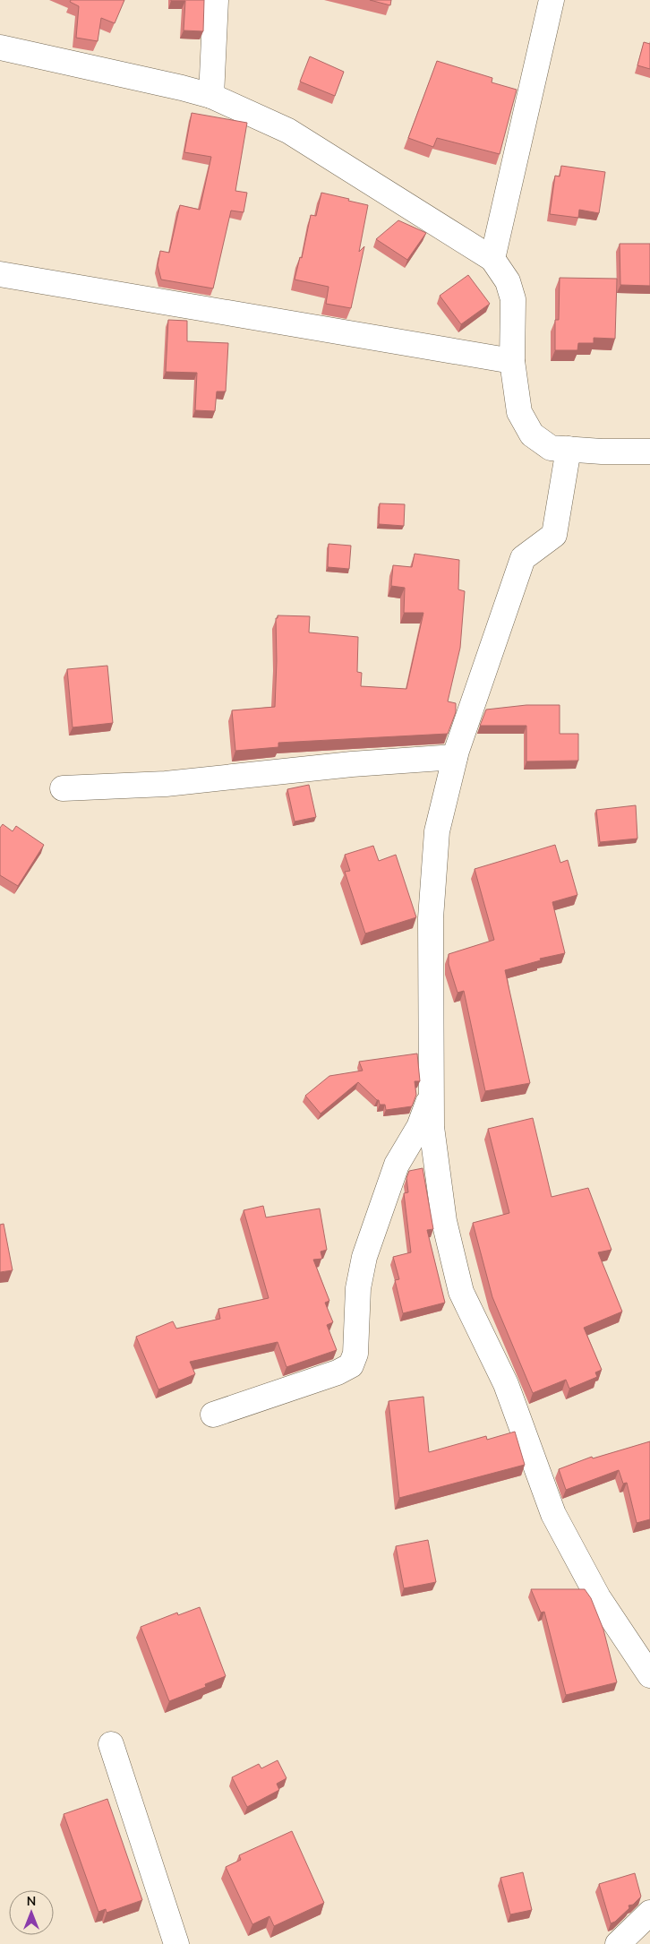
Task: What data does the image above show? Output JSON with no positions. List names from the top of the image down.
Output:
{
  "north": "top"
}
